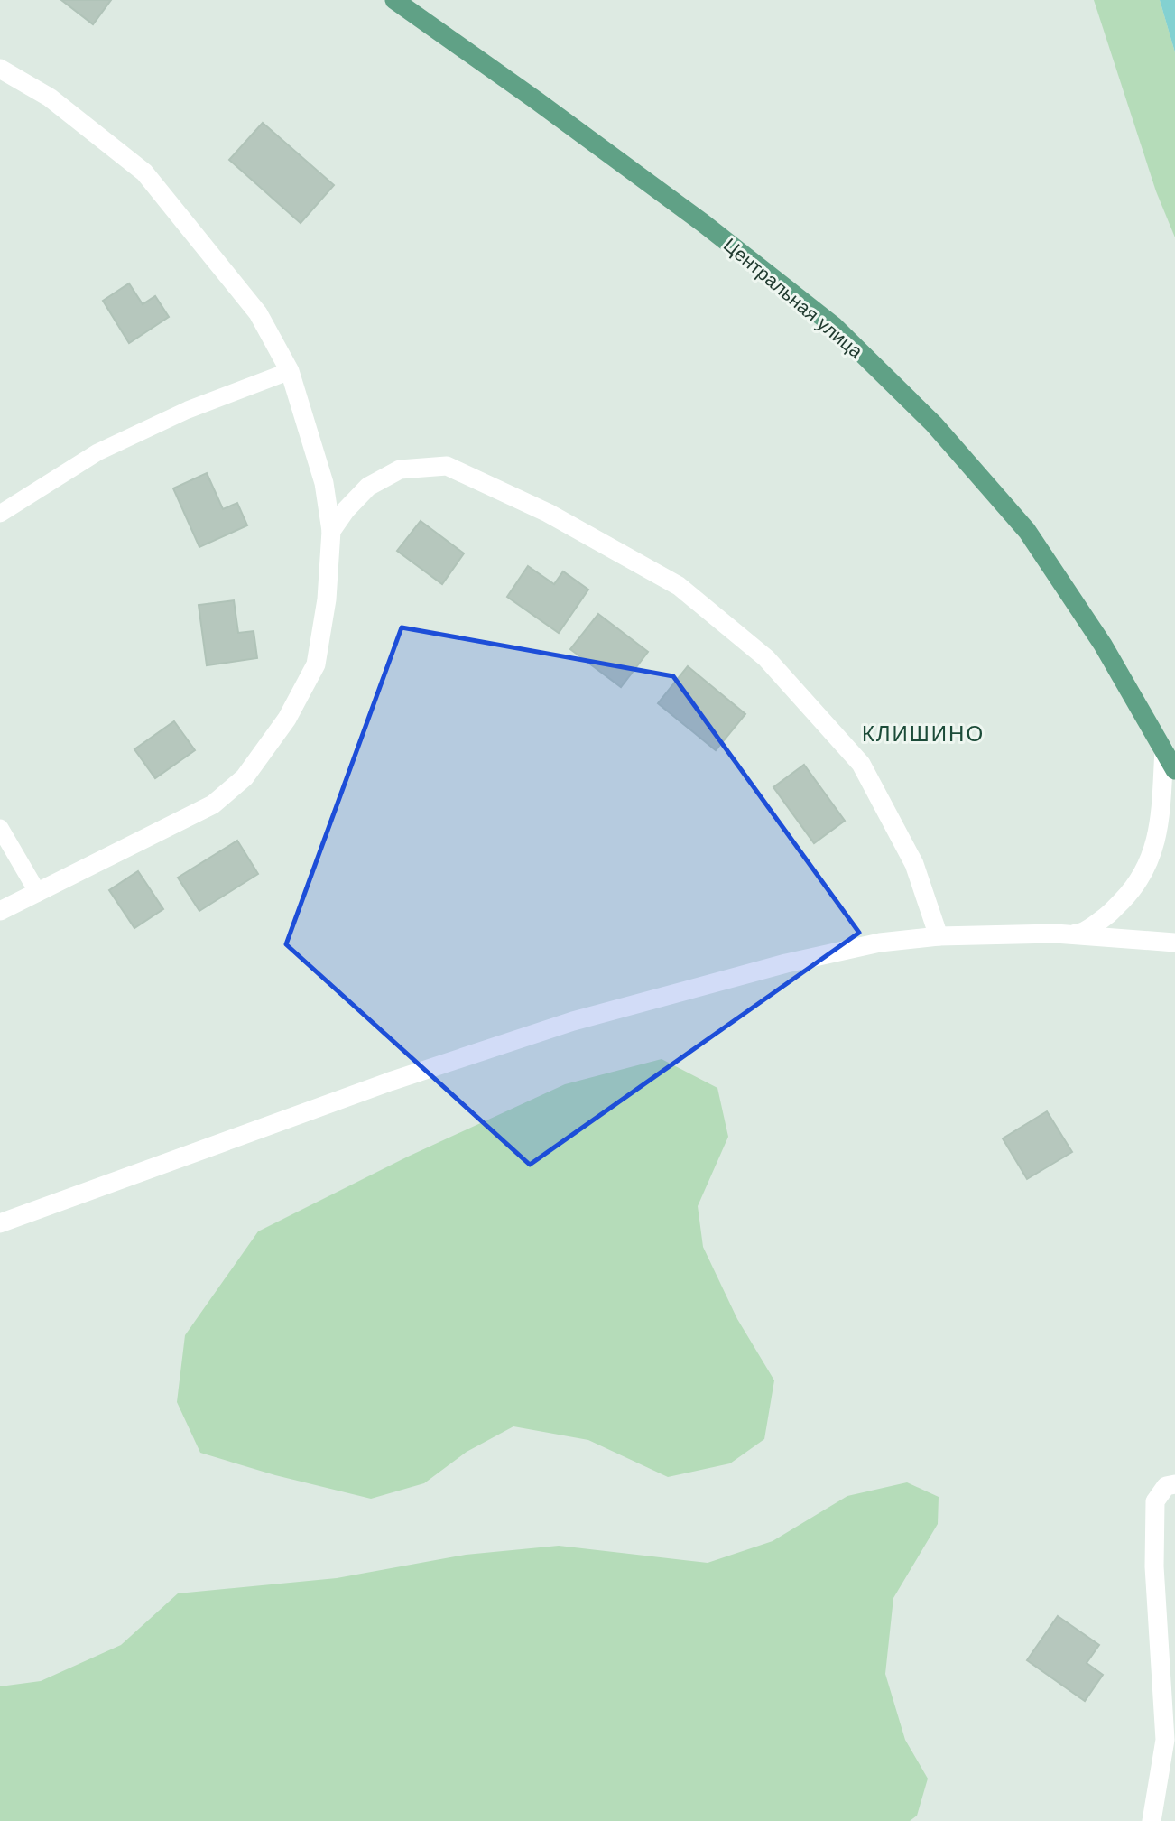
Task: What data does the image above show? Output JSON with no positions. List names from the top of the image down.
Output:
{
  "streets": {
    "main road": ["Центральная улица"]
  },
  "districts": ["КЛИШИНО"]
}
